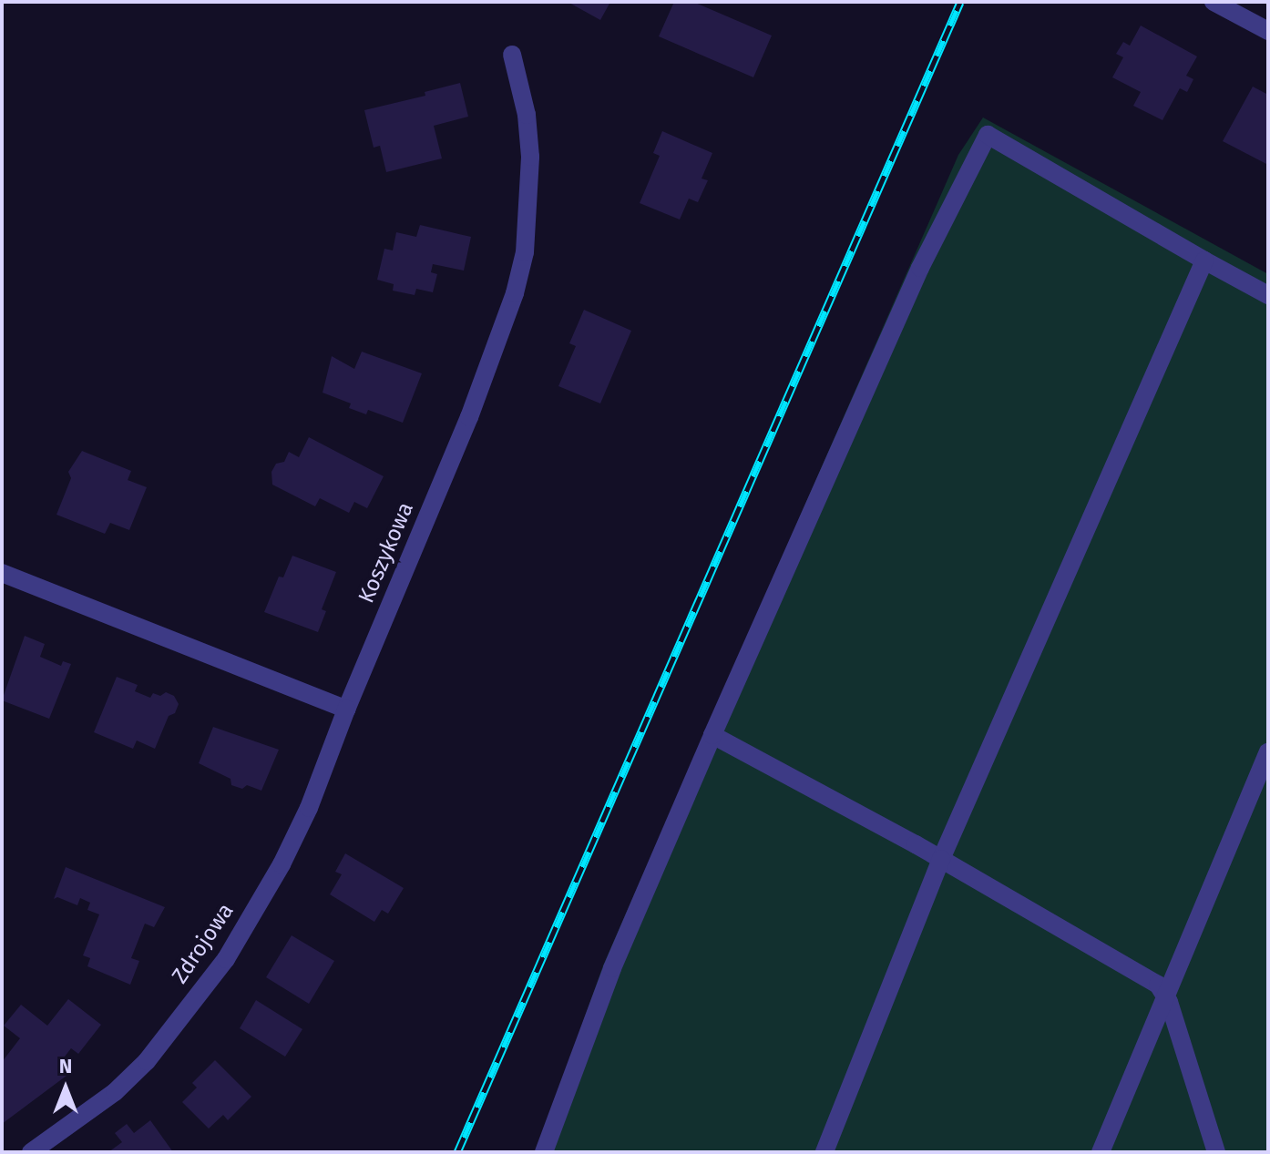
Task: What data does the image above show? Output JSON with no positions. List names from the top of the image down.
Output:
{
  "streets": {
    "street": ["Koszykowa", "Zdrojowa"]
  },
  "crossings": [
    ["Koszykowa", "Zdrojowa"]
  ],
  "north": "top"
}
